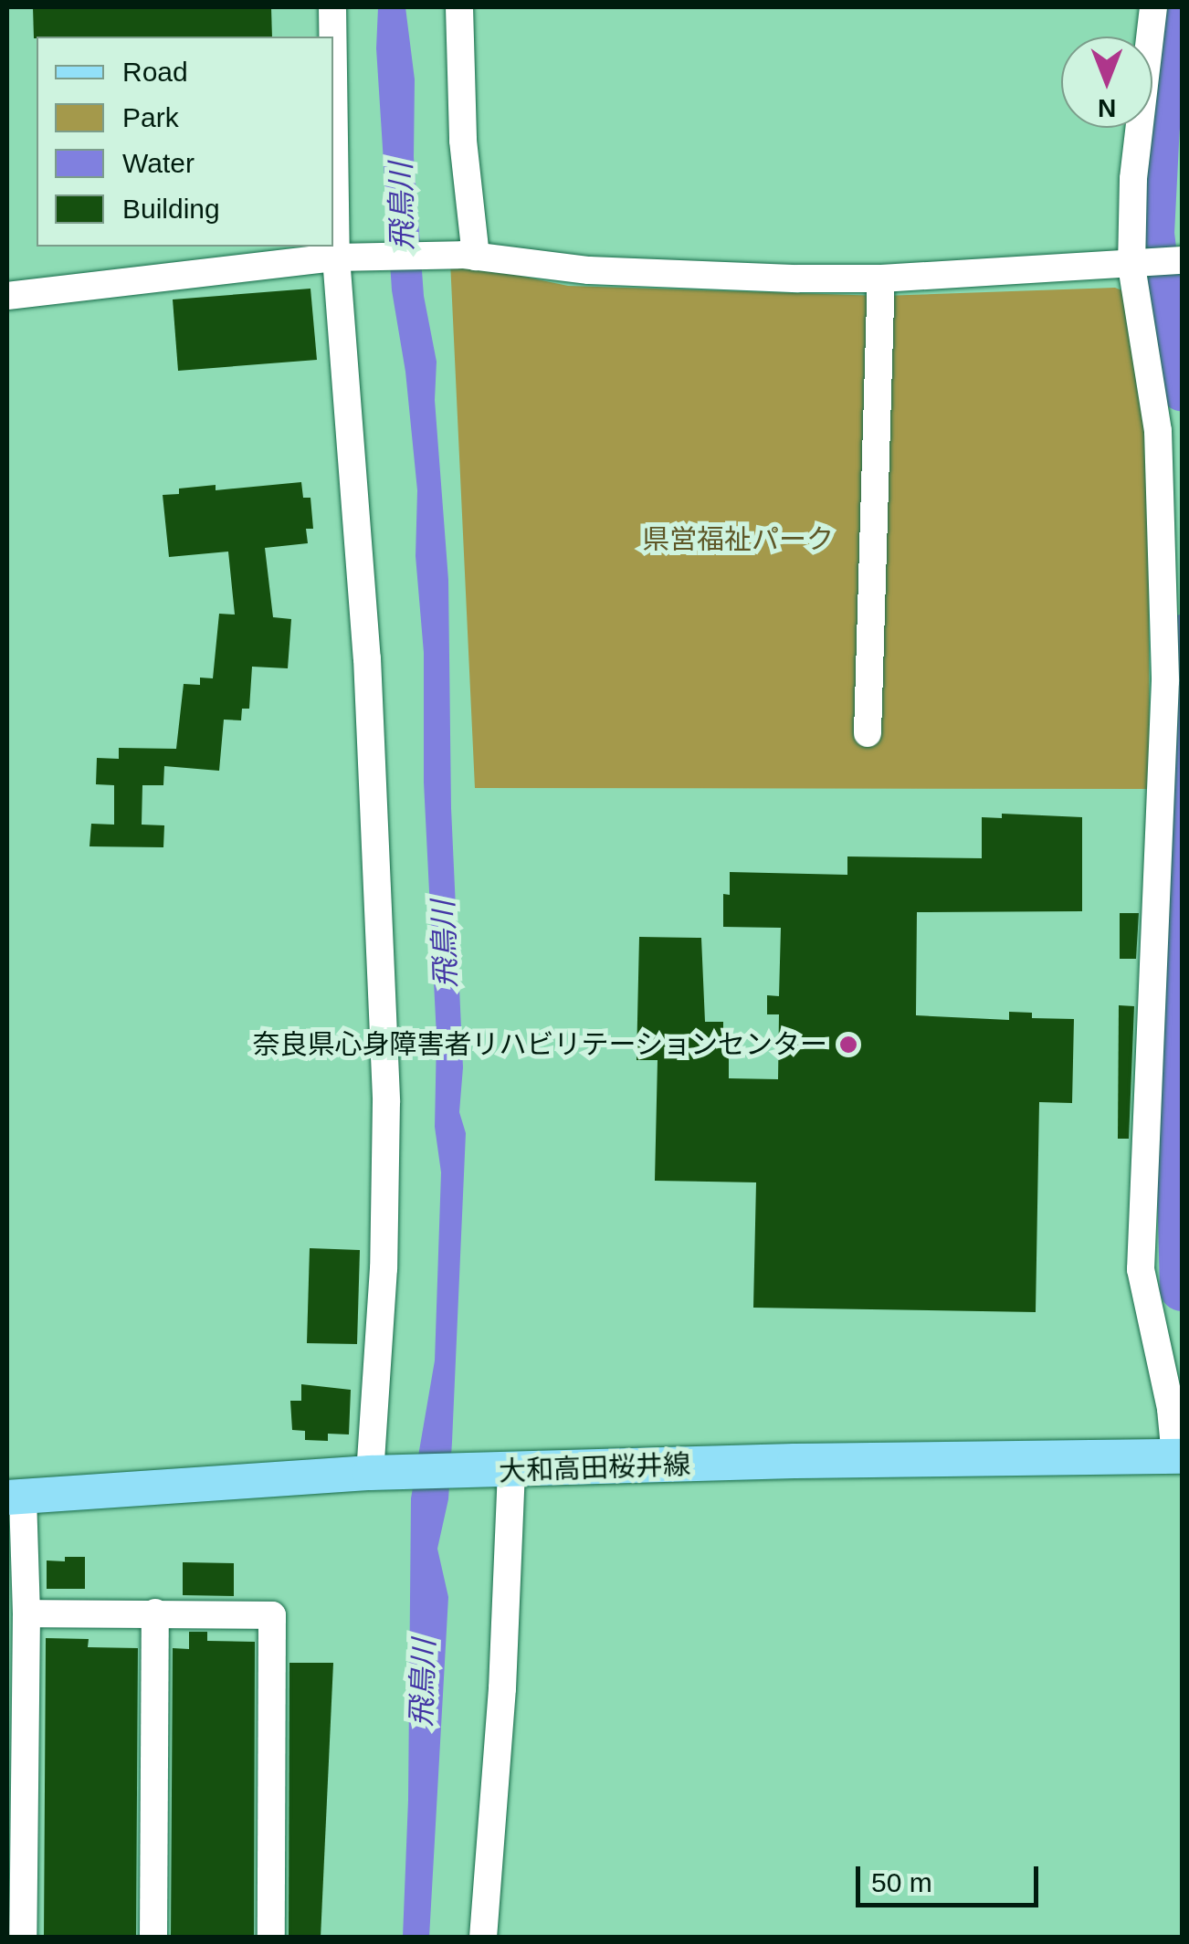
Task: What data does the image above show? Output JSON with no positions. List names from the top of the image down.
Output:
{
  "streets": {
    "main road": ["大和高田桜井線"]
  },
  "water": ["飛鳥川"],
  "parks": ["県営福祉パーク"],
  "places": ["奈良県心身障害者リハビリテーションセンター"],
  "legend": [
    "Road",
    "Park",
    "Water",
    "Building"
  ],
  "scale_bar": "50 m",
  "north": "bottom"
}
